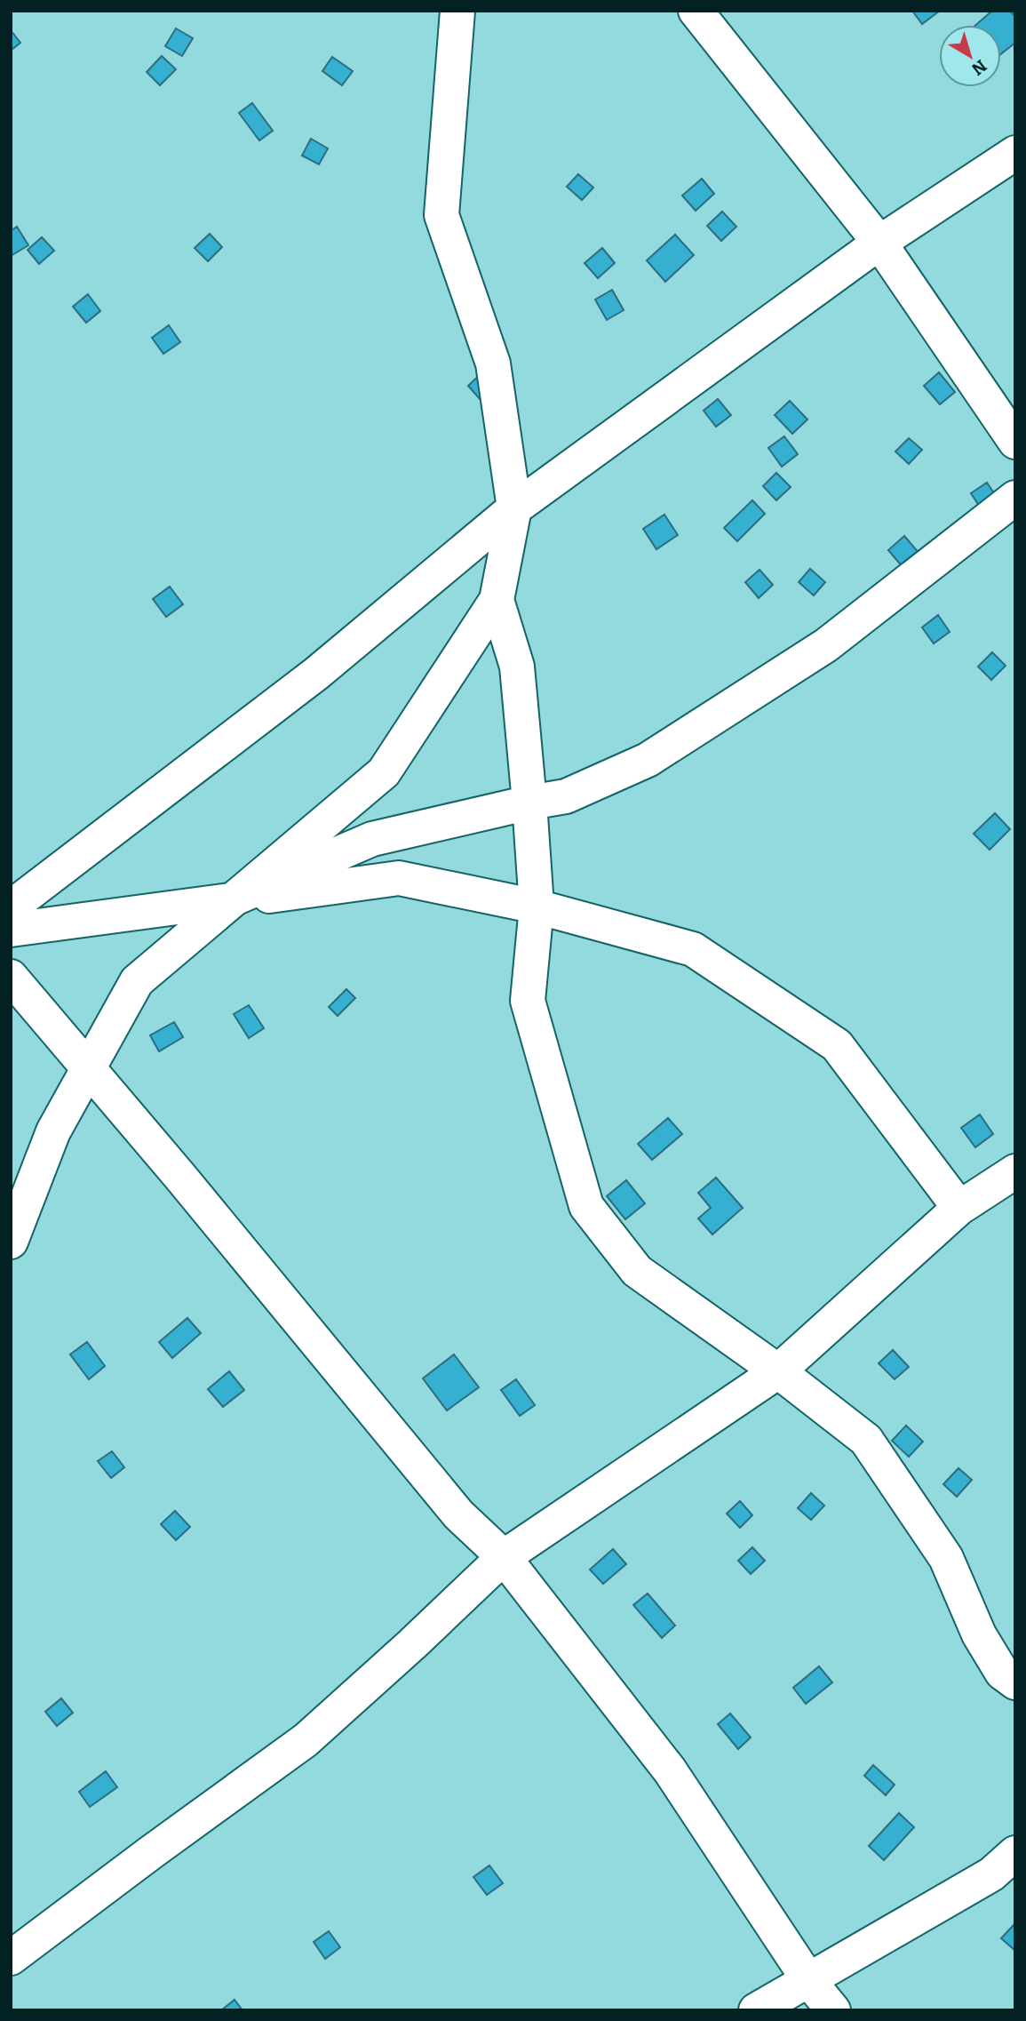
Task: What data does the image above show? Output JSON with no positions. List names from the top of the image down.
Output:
{
  "north": "bottom right"
}
